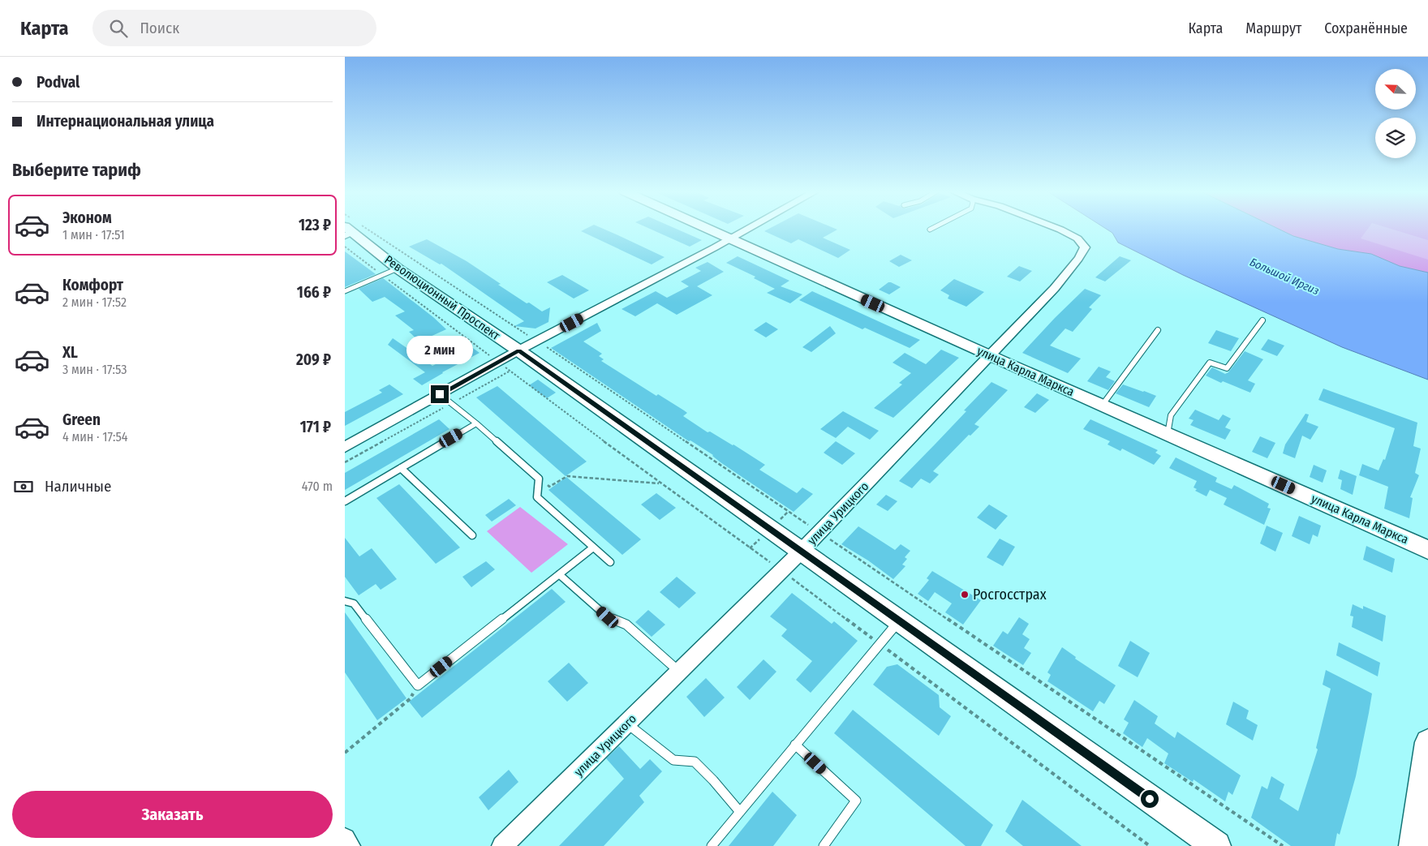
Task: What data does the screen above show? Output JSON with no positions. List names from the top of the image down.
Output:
{
  "streets": {
    "street": ["Революционный Проспект", "улица Карла Маркса", "улица Урицкого"]
  },
  "crossings": [
    ["Революционный Проспект", "улица Урицкого"],
    ["улица Карла Маркса", "улица Урицкого"]
  ],
  "water": ["Большой Иргиз"],
  "places": ["Росгосстрах"],
  "north": "top left",
  "page": {
    "header": "Карта",
    "search": "Поиск",
    "nav": ["Карта", "Маршрут", "Сохранённые"],
    "banner": ["Podval", "Интернациональная улица"],
    "heading": "Выберите тариф",
    "list": [
      {
        "name": "Эконом",
        "note": "1 мин · 17:51",
        "value": "123 ₽"
      },
      {
        "name": "Комфорт",
        "note": "2 мин · 17:52",
        "value": "166 ₽"
      },
      {
        "name": "XL",
        "note": "3 мин · 17:53",
        "value": "209 ₽"
      },
      {
        "name": "Green",
        "note": "4 мин · 17:54",
        "value": "171 ₽"
      }
    ],
    "bubble": "2 мин",
    "pay": ["Наличные", "470 m"],
    "buttons": "Заказать"
  }
}
